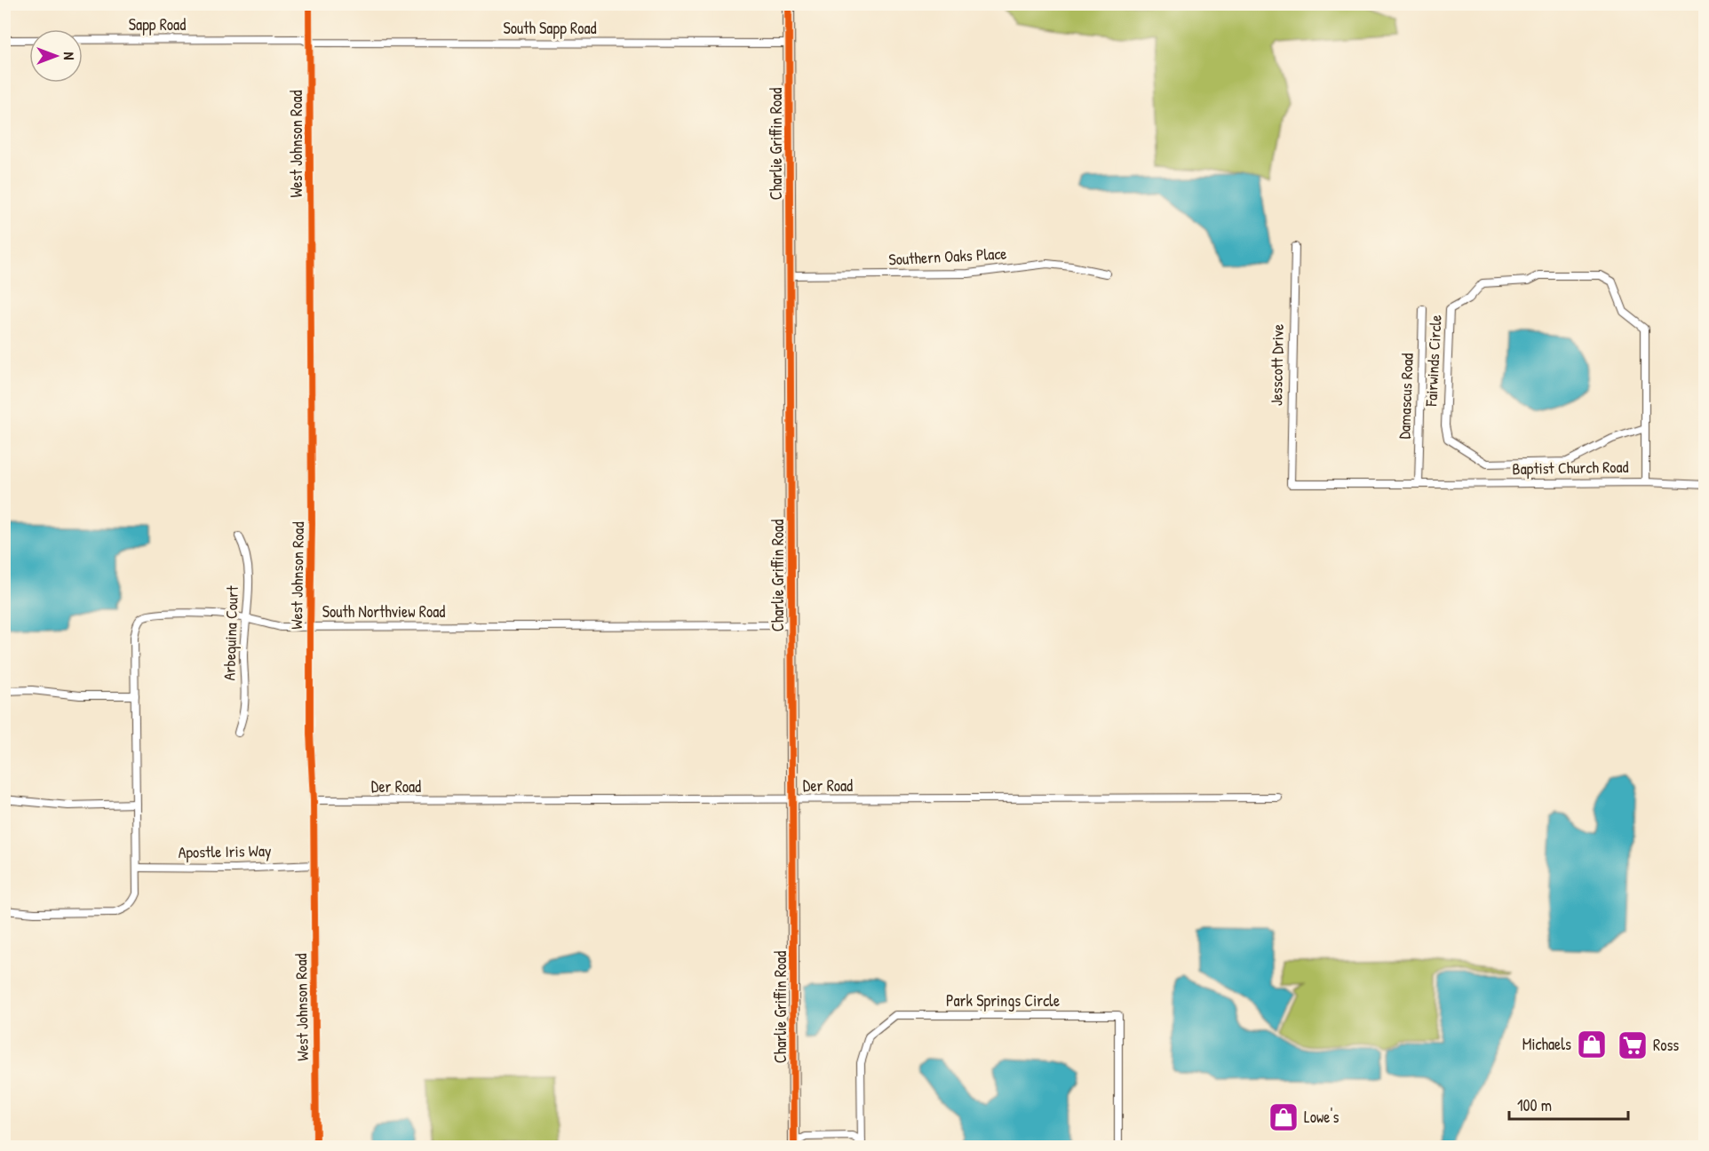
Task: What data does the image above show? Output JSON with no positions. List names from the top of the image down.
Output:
{
  "streets": {
    "street": [
      "Sapp Road",
      "South Sapp Road",
      "West Johnson Road",
      "Charlie Griffin Road",
      "Southern Oaks Place",
      "Fairwinds Circle",
      "Jesscott Drive",
      "Damascus Road",
      "Baptist Church Road",
      "South Northview Road",
      "Arbequina Court",
      "Der Road",
      "Apostle Iris Way",
      "Park Springs Circle"
    ]
  },
  "crossings": [
    ["Sapp Road", "South Sapp Road"],
    ["Sapp Road", "West Johnson Road"],
    ["South Sapp Road", "West Johnson Road"],
    ["South Sapp Road", "Charlie Griffin Road"],
    ["West Johnson Road", "South Northview Road"],
    ["West Johnson Road", "Der Road"],
    ["West Johnson Road", "Apostle Iris Way"],
    ["Charlie Griffin Road", "Southern Oaks Place"],
    ["Charlie Griffin Road", "South Northview Road"],
    ["Charlie Griffin Road", "Der Road"],
    ["Charlie Griffin Road", "Park Springs Circle"],
    ["Fairwinds Circle", "Baptist Church Road"],
    ["Jesscott Drive", "Baptist Church Road"],
    ["Damascus Road", "Baptist Church Road"],
    ["South Northview Road", "Arbequina Court"],
    ["South Northview Road", "Apostle Iris Way"]
  ],
  "places": {
    "shop": ["Michaels", "Lowe's"],
    "supermarket": ["Ross"]
  },
  "scale_bar": "100 m",
  "north": "right"
}
